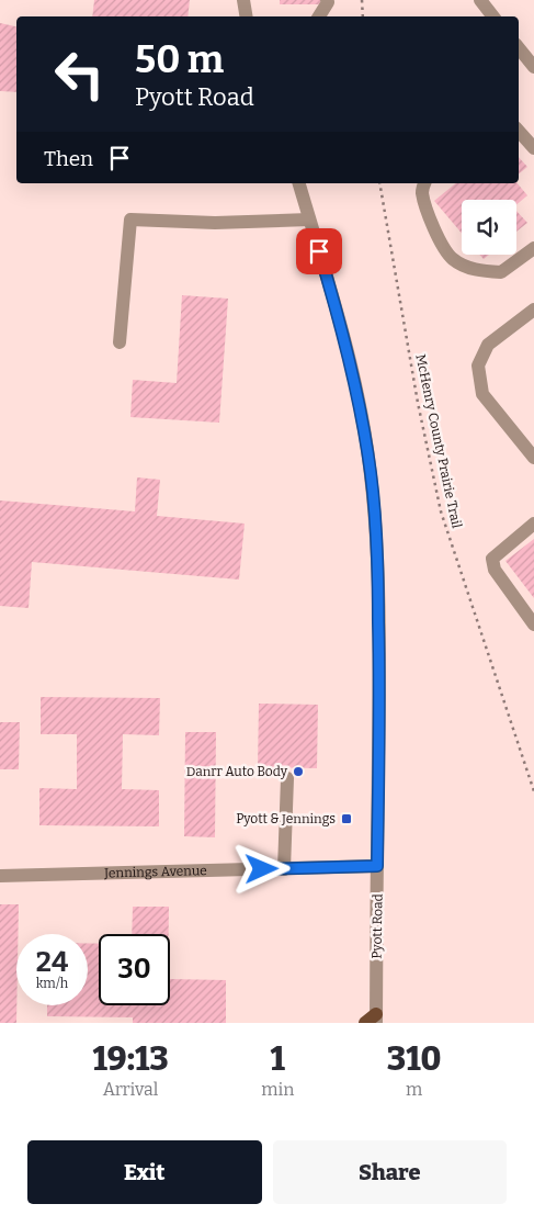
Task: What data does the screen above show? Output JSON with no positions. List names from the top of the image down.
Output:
{
  "streets": {
    "street": ["Jennings Avenue", "Pyott Road"],
    "path": ["McHenry County Prairie Trail"]
  },
  "crossings": [
    ["Jennings Avenue", "Pyott Road"]
  ],
  "places": {
    "other": ["Danrr Auto Body"],
    "transit": ["Pyott & Jennings"]
  },
  "page": {
    "turn": ["50 m", "Pyott Road"],
    "then": "Then",
    "speed": "24 km/h",
    "limit": "30",
    "eta": [
      "19:13",
      "Arrival",
      "1",
      "min",
      "310",
      "m"
    ],
    "buttons": ["Exit", "Share"]
  }
}
